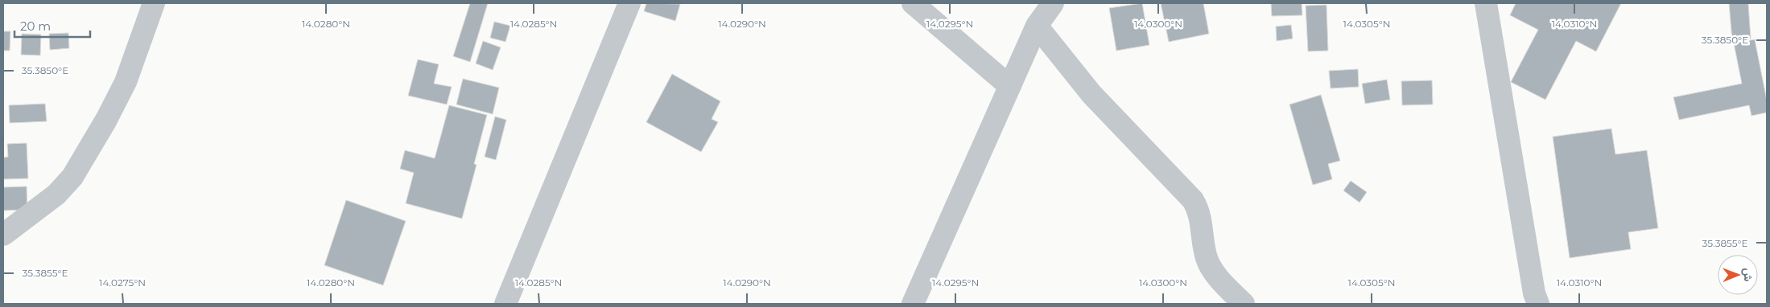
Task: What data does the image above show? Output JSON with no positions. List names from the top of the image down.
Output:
{
  "scale_bar": "20 m",
  "north": "right",
  "coordinates": [
    "14.0280°N",
    "14.0285°N",
    "14.0290°N",
    "14.0295°N",
    "14.0300°N",
    "14.0305°N",
    "14.0310°N",
    "35.3850°E",
    "35.3855°E",
    "14.0275°N"
  ]
}
